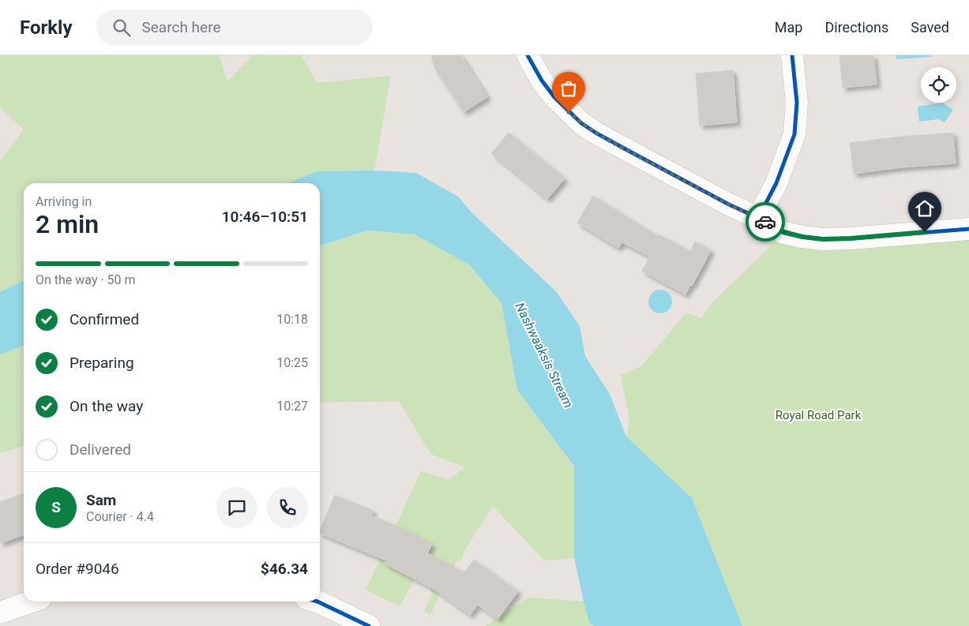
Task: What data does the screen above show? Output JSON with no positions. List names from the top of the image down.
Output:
{
  "water": ["Nashwaaksis Stream"],
  "parks": ["Royal Road Park"],
  "page": {
    "header": "Forkly",
    "search": "Search here",
    "nav": ["Map", "Directions", "Saved"],
    "heading": ["2 min", "Arriving in", "10:46–10:51"],
    "panel": [
      "Sam",
      "Courier · 4.4",
      "Order #9046",
      "$46.34"
    ],
    "bar": "On the way · 50 m",
    "list": [
      ["Confirmed", "10:18"],
      ["Preparing", "10:25"],
      ["On the way", "10:27"],
      "Delivered"
    ],
    "round": "S"
  }
}
